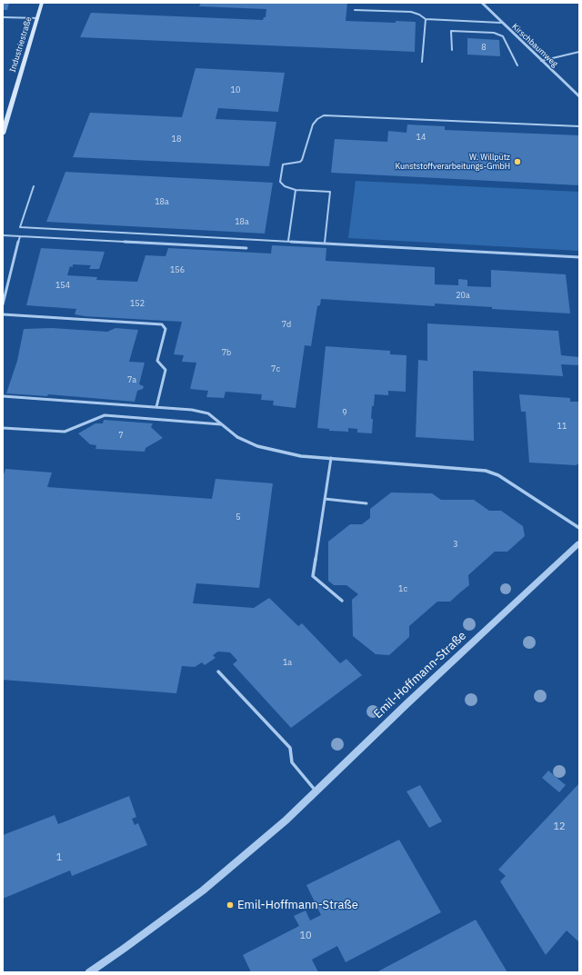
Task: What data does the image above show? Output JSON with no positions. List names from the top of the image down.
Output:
{
  "streets": {
    "main road": ["Industriestraße"],
    "street": ["Kirschbaumweg", "Emil-Hoffmann-Straße"]
  },
  "places": ["W. Willpütz Kunststoffverarbeitungs-GmbH", "Emil-Hoffmann-Straße"],
  "house_numbers": [
    "8",
    "10",
    "14",
    "18",
    "18a",
    "18a",
    "156",
    "154",
    "20a",
    "152",
    "7d",
    "7b",
    "7c",
    "7a",
    "9",
    "11",
    "7",
    "5",
    "3",
    "1c",
    "1a",
    "12",
    "1",
    "10"
  ]
}
